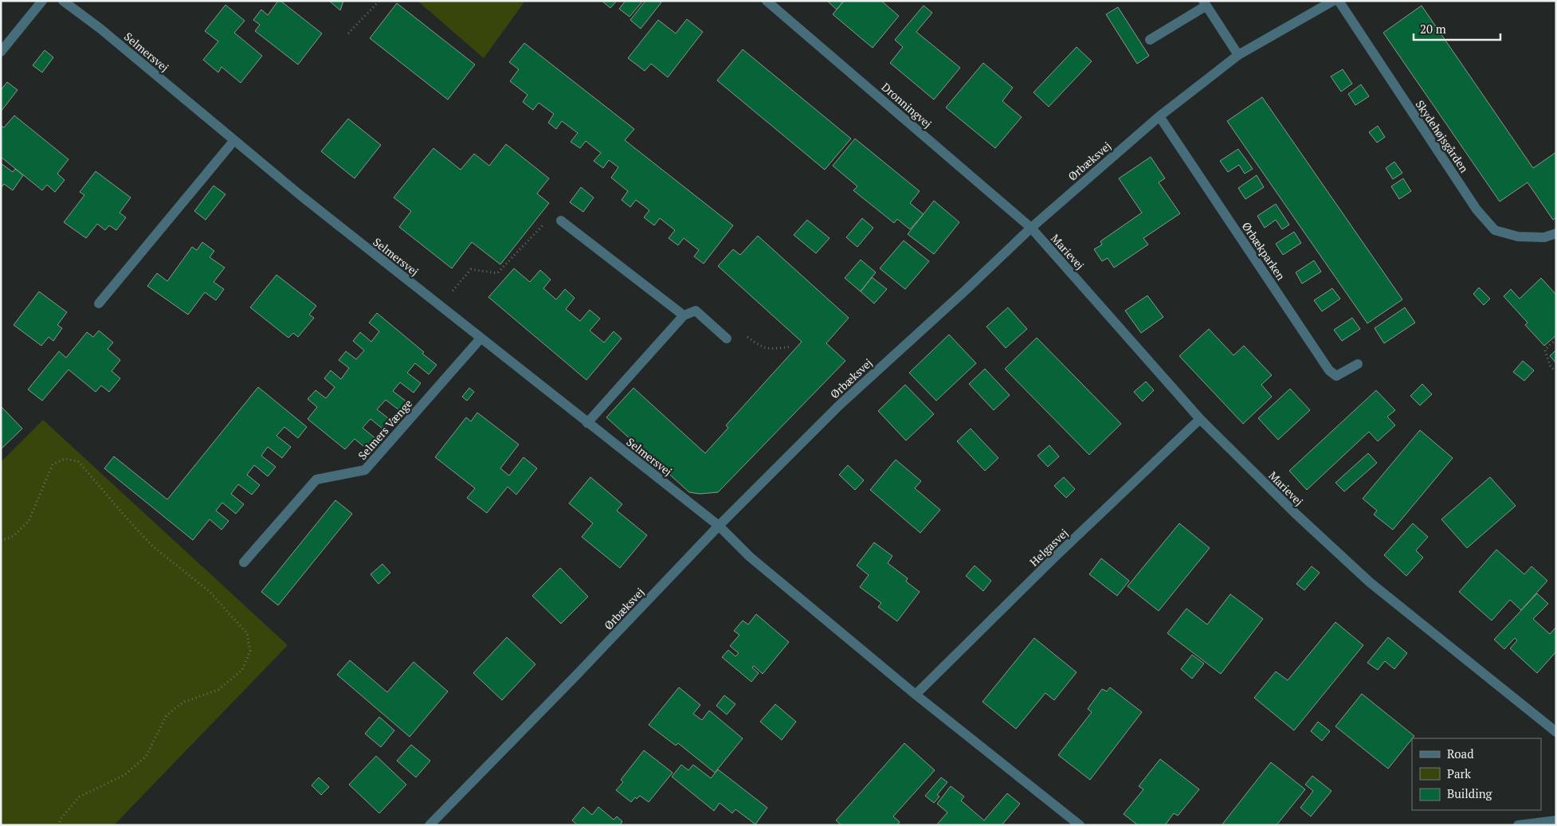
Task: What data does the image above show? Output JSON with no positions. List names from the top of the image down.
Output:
{
  "streets": {
    "street": [
      "Selmersvej",
      "Dronningvej",
      "Skydehøjsgården",
      "Ørbæksvej",
      "Ørbækparken",
      "Marievej",
      "Selmers Vænge",
      "Helgasvej"
    ]
  },
  "crossings": [
    ["Selmersvej", "Ørbæksvej"],
    ["Selmersvej", "Selmers Vænge"],
    ["Dronningvej", "Ørbæksvej"],
    ["Dronningvej", "Marievej"],
    ["Ørbæksvej", "Ørbækparken"],
    ["Ørbæksvej", "Marievej"],
    ["Marievej", "Helgasvej"]
  ],
  "legend": ["Road", "Park", "Building"],
  "scale_bar": "20 m"
}
